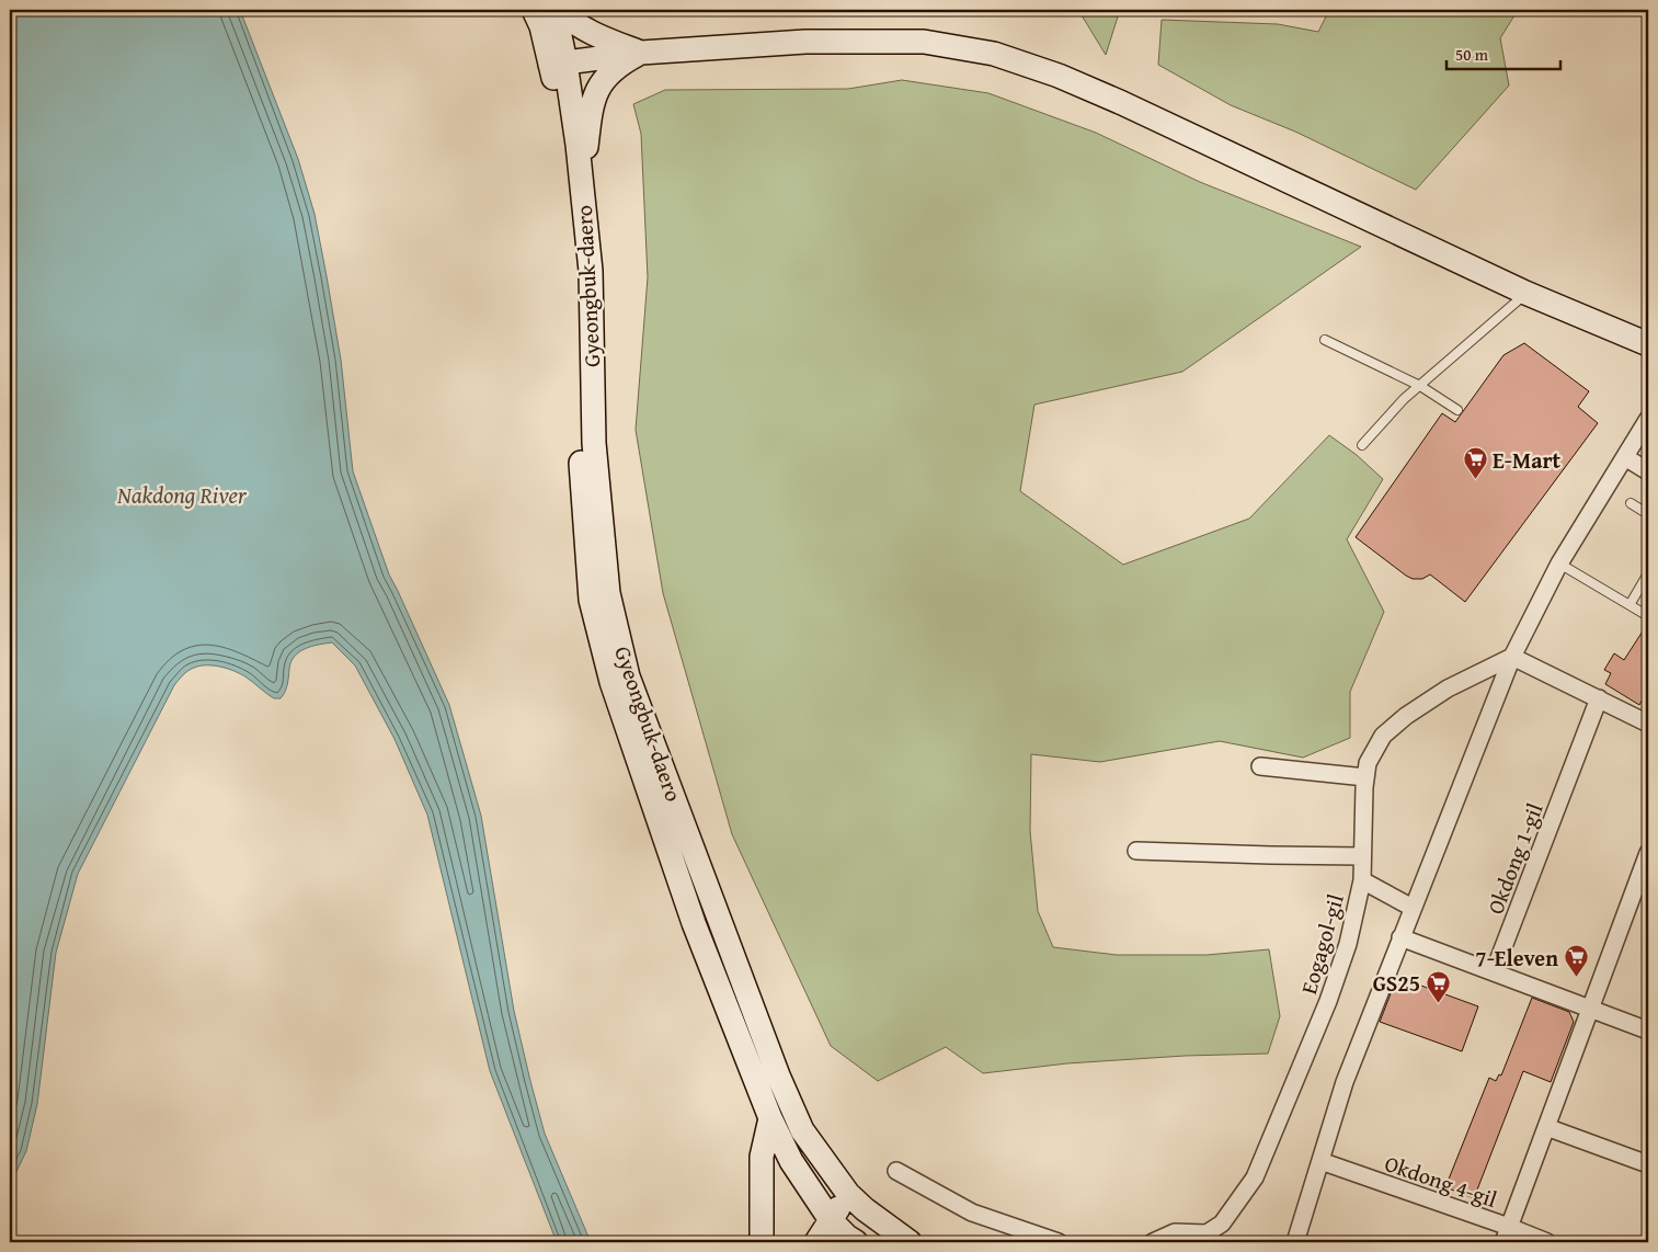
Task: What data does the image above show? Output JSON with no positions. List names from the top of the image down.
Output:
{
  "streets": {
    "street": [
      "Gyeongbuk-daero",
      "Okdong 1-gil",
      "Eogagol-gil",
      "Okdong 4-gil"
    ]
  },
  "water": ["Nakdong River"],
  "places": {
    "supermarket": ["E-Mart", "7-Eleven", "GS25"]
  },
  "scale_bar": "50 m"
}
